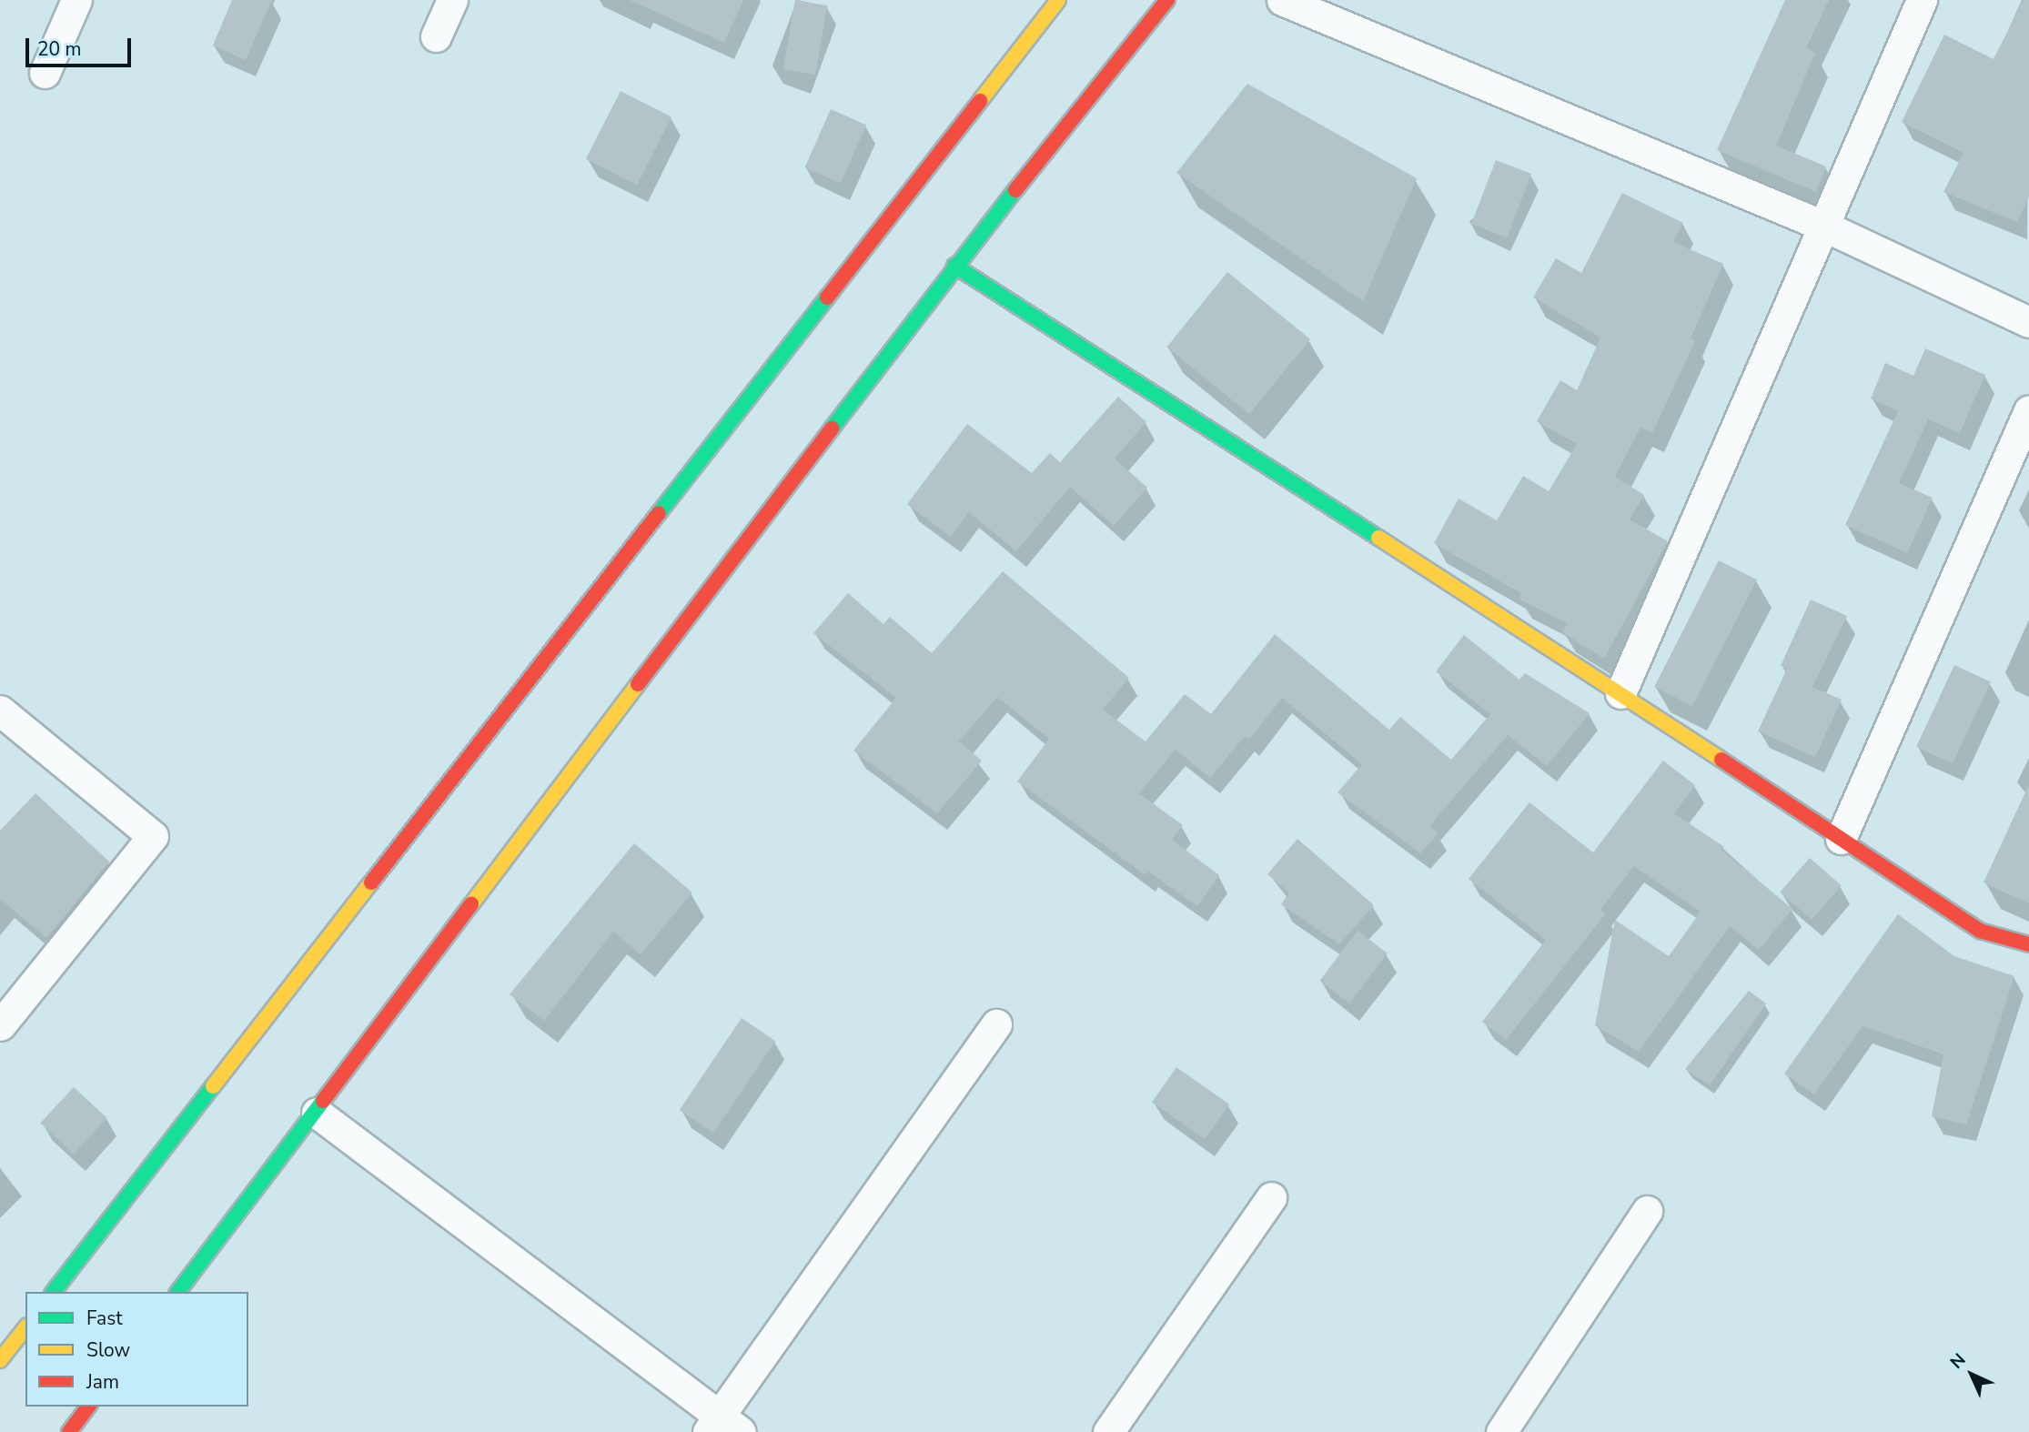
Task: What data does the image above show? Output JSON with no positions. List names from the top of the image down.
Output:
{
  "legend": ["Fast", "Slow", "Jam"],
  "scale_bar": "20 m",
  "north": "top left"
}
